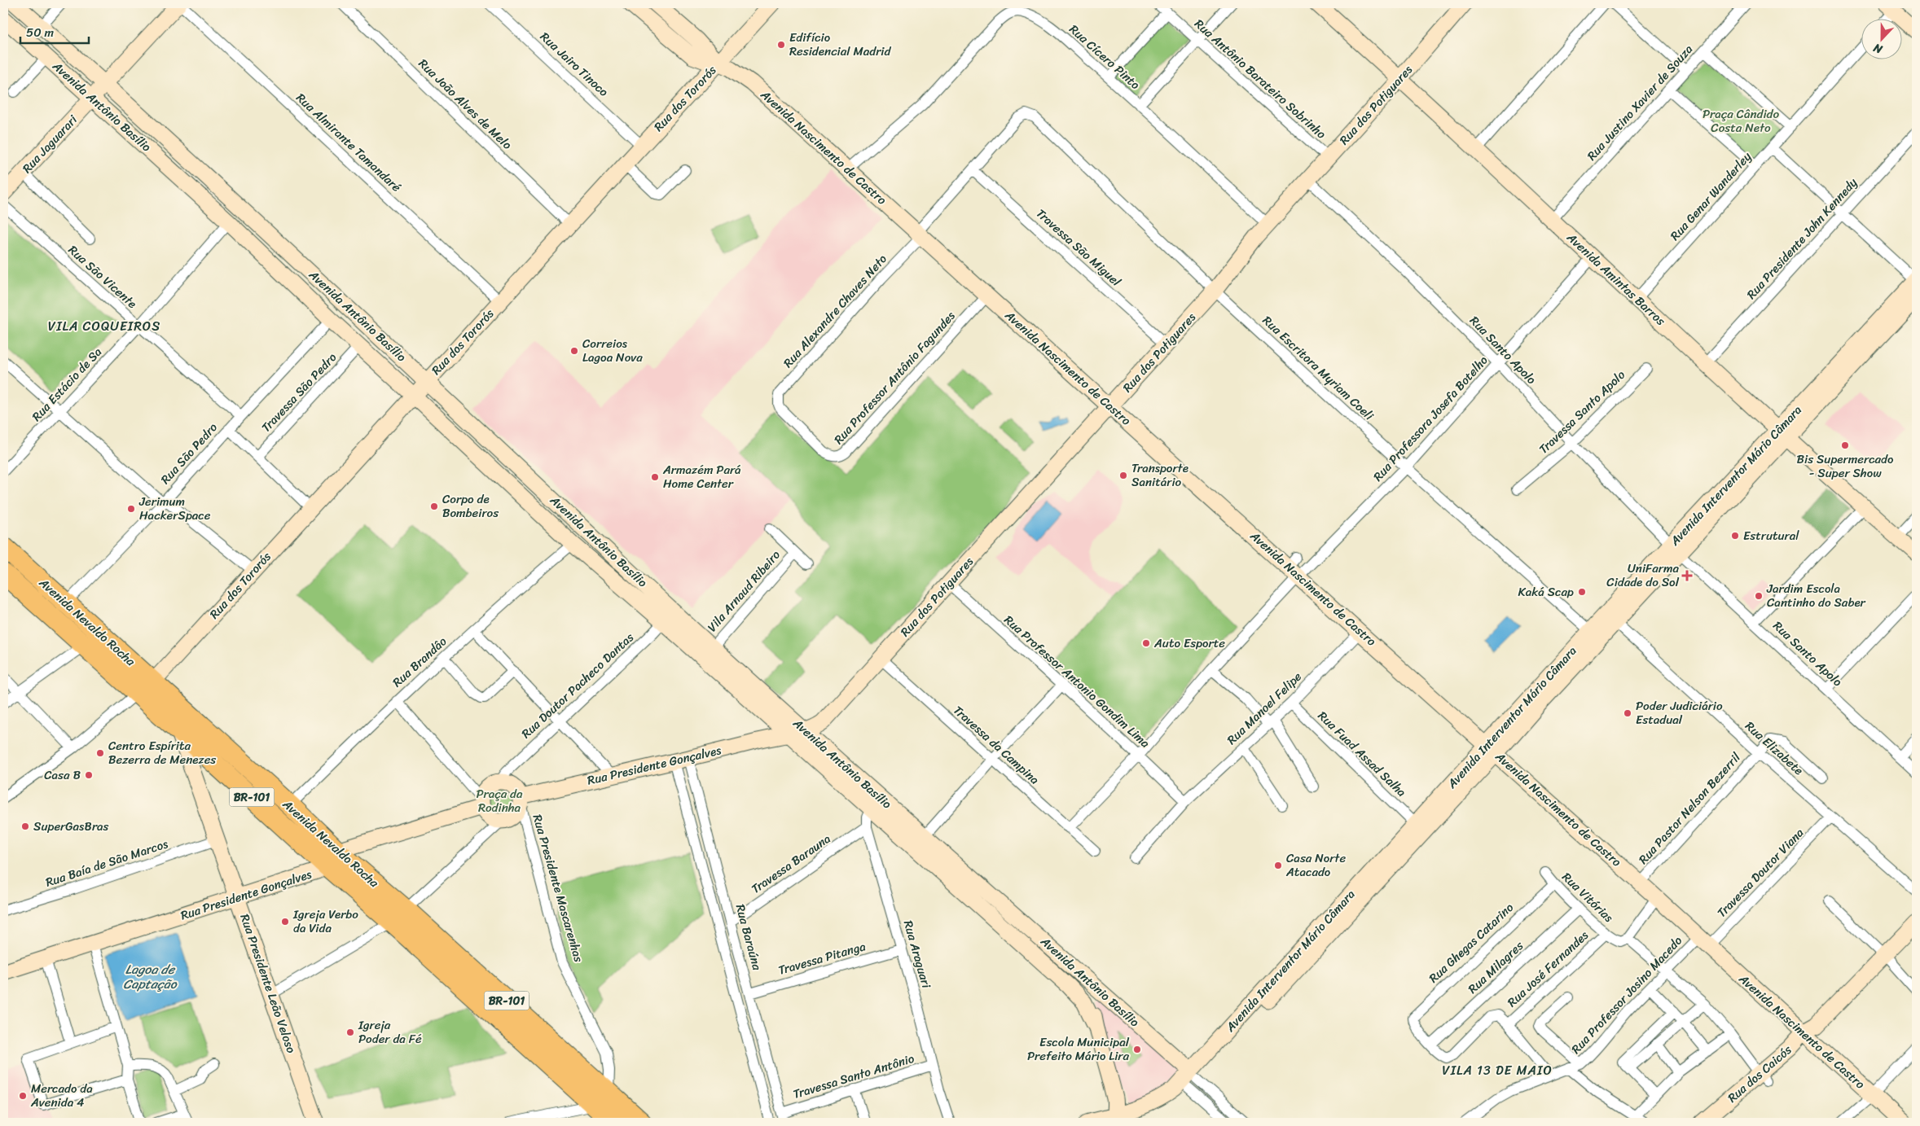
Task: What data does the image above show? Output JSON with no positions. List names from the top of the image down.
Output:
{
  "streets": {
    "highway": ["Avenida Nevaldo Rocha", "BR-101"],
    "main road": [
      "Rua dos Tororós",
      "Rua dos Potiguares",
      "Avenida Antônio Basílio",
      "Rua Jaguarari",
      "Avenida Nascimento de Castro",
      "Avenida Amintas Barros",
      "Avenida Interventor Mário Câmara",
      "Rua Presidente Gonçalves",
      "Rua Presidente Leão Veloso",
      "Rua dos Caicós"
    ],
    "street": [
      "Rua Cícero Pinto",
      "Rua Jairo Tinoco",
      "Rua Antônio Barateiro Sobrinho",
      "Rua Justino Xavier de Souza",
      "Rua João Alves de Melo",
      "Rua Almirante Tamandaré",
      "Rua Genar Wanderley",
      "Rua Presidente John Kennedy",
      "Travessa São Miguel",
      "Rua São Vicente",
      "Rua Alexandre Chaves Neto",
      "Rua Santo Apolo",
      "Rua Escritora Myriam Coeli",
      "Rua Professor Antônio Fagundes",
      "Rua Estácio de Sa",
      "Travessa São Pedro",
      "Travessa Santo Apolo",
      "Rua Professora Josefa Botelho",
      "Rua São Pedro",
      "Vila Arnaud Ribeiro",
      "Rua Brandâo",
      "Rua Professor Antonio Gondim Lima",
      "Rua Doutor Pacheco Dantas",
      "Rua Manoel Felipe",
      "Travessa da Campina",
      "Rua Elizabete",
      "Rua Fuad Assad Salha",
      "Rua Pastor Nelson Bezerril",
      "Rua Baía de São Marcos",
      "Travessa Barauna",
      "Travessa Doutor Viana",
      "Rua Presidente Mascarenhas",
      "Rua Vitórias",
      "Rua Baraúna",
      "Rua Ghegas Catarino",
      "Rua Araguari",
      "Travessa Pitanga",
      "Rua Milagres",
      "Rua José Fernandes",
      "Rua Professor Josino Macedo",
      "Travessa Santo Antônio"
    ]
  },
  "crossings": [
    ["Rua Cícero Pinto", "Rua dos Potiguares"],
    ["Rua Cícero Pinto", "Avenida Nascimento de Castro"],
    ["Rua Jairo Tinoco", "Rua dos Tororós"],
    ["Rua Antônio Barateiro Sobrinho", "Rua dos Potiguares"],
    ["Rua dos Tororós", "Rua João Alves de Melo"],
    ["Rua dos Tororós", "Avenida Antônio Basílio"],
    ["Rua dos Tororós", "Rua Almirante Tamandaré"],
    ["Rua dos Tororós", "Avenida Nascimento de Castro"],
    ["Rua dos Tororós", "Avenida Nevaldo Rocha"],
    ["Rua Justino Xavier de Souza", "Avenida Amintas Barros"],
    ["Rua dos Potiguares", "Avenida Antônio Basílio"],
    ["Rua dos Potiguares", "Avenida Nascimento de Castro"],
    ["Rua dos Potiguares", "Travessa São Miguel"],
    ["Rua dos Potiguares", "Avenida Amintas Barros"],
    ["Rua dos Potiguares", "Rua Santo Apolo"],
    ["Rua dos Potiguares", "Rua Escritora Myriam Coeli"],
    ["Rua dos Potiguares", "Rua Professor Antonio Gondim Lima"],
    ["Rua dos Potiguares", "Travessa da Campina"],
    ["Rua dos Potiguares", "Rua Presidente Gonçalves"],
    ["Avenida Antônio Basílio", "Rua Jaguarari"],
    ["Avenida Antônio Basílio", "Rua Estácio de Sa"],
    ["Avenida Antônio Basílio", "Travessa São Pedro"],
    ["Avenida Antônio Basílio", "Rua São Pedro"],
    ["Avenida Antônio Basílio", "Avenida Interventor Mário Câmara"],
    ["Avenida Antônio Basílio", "Vila Arnaud Ribeiro"],
    ["Avenida Antônio Basílio", "Rua Brandâo"],
    ["Avenida Antônio Basílio", "Rua Doutor Pacheco Dantas"],
    ["Avenida Antônio Basílio", "Rua Presidente Gonçalves"],
    ["Avenida Antônio Basílio", "Rua Araguari"],
    ["Rua Almirante Tamandaré", "Rua Jaguarari"],
    ["Avenida Nascimento de Castro", "Rua Alexandre Chaves Neto"],
    ["Avenida Nascimento de Castro", "Rua Professor Antônio Fagundes"],
    ["Avenida Nascimento de Castro", "Rua Professora Josefa Botelho"],
    ["Avenida Nascimento de Castro", "Avenida Interventor Mário Câmara"],
    ["Avenida Nascimento de Castro", "Rua Manoel Felipe"],
    ["Avenida Nascimento de Castro", "Rua Pastor Nelson Bezerril"],
    ["Avenida Nascimento de Castro", "Travessa Doutor Viana"],
    ["Avenida Nascimento de Castro", "Rua Professor Josino Macedo"],
    ["Avenida Nascimento de Castro", "Rua dos Caicós"],
    ["Rua Genar Wanderley", "Avenida Amintas Barros"],
    ["Rua Presidente John Kennedy", "Avenida Amintas Barros"],
    ["Travessa São Miguel", "Rua Alexandre Chaves Neto"],
    ["Rua São Vicente", "Rua Estácio de Sa"],
    ["Rua São Vicente", "Rua São Pedro"],
    ["Avenida Amintas Barros", "Rua Professora Josefa Botelho"],
    ["Avenida Amintas Barros", "Avenida Interventor Mário Câmara"],
    ["Rua Alexandre Chaves Neto", "Rua Escritora Myriam Coeli"],
    ["Rua Alexandre Chaves Neto", "Rua Professor Antônio Fagundes"],
    ["Rua Santo Apolo", "Travessa Santo Apolo"],
    ["Rua Santo Apolo", "Rua Professora Josefa Botelho"],
    ["Rua Santo Apolo", "Avenida Interventor Mário Câmara"],
    ["Rua Escritora Myriam Coeli", "Rua Professora Josefa Botelho"],
    ["Rua Escritora Myriam Coeli", "Avenida Interventor Mário Câmara"],
    ["Rua Professora Josefa Botelho", "Rua Professor Antonio Gondim Lima"],
    ["Rua Professora Josefa Botelho", "Travessa da Campina"],
    ["Rua São Pedro", "Avenida Nevaldo Rocha"],
    ["Avenida Interventor Mário Câmara", "Rua Elizabete"],
    ["Avenida Interventor Mário Câmara", "Rua Fuad Assad Salha"],
    ["Avenida Nevaldo Rocha", "Rua Brandâo"],
    ["Avenida Nevaldo Rocha", "Rua Presidente Gonçalves"],
    ["Avenida Nevaldo Rocha", "Rua Presidente Mascarenhas"],
    ["Avenida Nevaldo Rocha", "Rua Presidente Leão Veloso"],
    ["Rua Professor Antonio Gondim Lima", "Rua Manoel Felipe"],
    ["Rua Doutor Pacheco Dantas", "Rua Presidente Gonçalves"],
    ["Rua Doutor Pacheco Dantas", "Rua Presidente Mascarenhas"],
    ["Rua Manoel Felipe", "Rua Fuad Assad Salha"],
    ["Rua Elizabete", "Rua Pastor Nelson Bezerril"],
    ["Rua Elizabete", "Travessa Doutor Viana"],
    ["Rua Presidente Gonçalves", "Rua Presidente Mascarenhas"],
    ["Rua Presidente Gonçalves", "Rua Baraúna"],
    ["Rua Presidente Gonçalves", "Rua Presidente Leão Veloso"],
    ["Rua Baía de São Marcos", "Rua Presidente Leão Veloso"],
    ["Travessa Barauna", "Rua Baraúna"],
    ["Travessa Barauna", "Rua Araguari"],
    ["Travessa Doutor Viana", "Rua Professor Josino Macedo"],
    ["Rua Vitórias", "Rua Ghegas Catarino"],
    ["Rua Vitórias", "Rua Milagres"],
    ["Rua Vitórias", "Rua José Fernandes"],
    ["Rua Baraúna", "Travessa Pitanga"],
    ["Rua Baraúna", "Travessa Santo Antônio"],
    ["Rua Ghegas Catarino", "Rua Milagres"],
    ["Rua Araguari", "Travessa Pitanga"],
    ["Rua Araguari", "Travessa Santo Antônio"]
  ],
  "districts": ["VILA COQUEIROS", "VILA 13 DE MAIO"],
  "water": ["Lagoa de Captação"],
  "parks": ["Praça Cândido Costa Neto", "Praça da Rodinha"],
  "places": {
    "other": [
      "Edifício Residencial Madrid",
      "Correios Lagoa Nova",
      "Bis Supermercado - Super Show",
      "Transporte Sanitário",
      "Armazém Pará Home Center",
      "Corpo de Bombeiros",
      "Jerimum HackerSpace",
      "Estrutural",
      "Kaká Scap",
      "Jardim Escola Cantinho do Saber",
      "Auto Esporte",
      "Poder Judiciário Estadual",
      "Centro Espírita Bezerra de Menezes",
      "Casa B",
      "SuperGasBras",
      "Casa Norte Atacado",
      "Igreja Verbo da Vida",
      "Igreja Poder da Fé",
      "Escola Municipal Prefeito Mário Lira",
      "Mercado da Avenida 4"
    ],
    "health": ["UniFarma Cidade do Sol"]
  },
  "scale_bar": "50 m",
  "north": "bottom"
}
